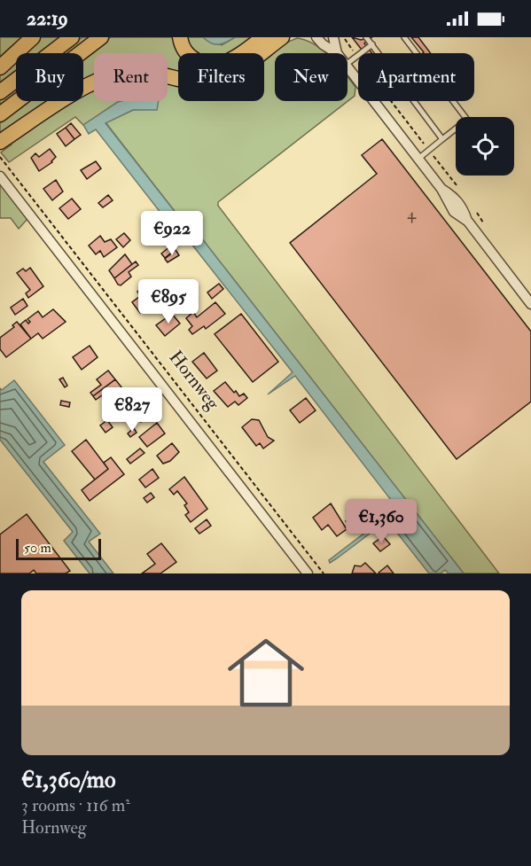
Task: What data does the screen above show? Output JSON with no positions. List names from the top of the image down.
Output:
{
  "streets": {
    "street": ["Hornweg"]
  },
  "house_numbers": ["4"],
  "scale_bar": "50 m",
  "page": {
    "status": "22:19",
    "chip": [
      "Buy",
      "Rent",
      "Filters",
      "New",
      "Apartment"
    ],
    "price": [
      "€922",
      "€895",
      "€827",
      "€1,360"
    ],
    "scale": "50 m",
    "list": [
      {
        "name": "€1,360/mo",
        "note": "3 rooms · 116 m² · Hornweg"
      }
    ]
  }
}
